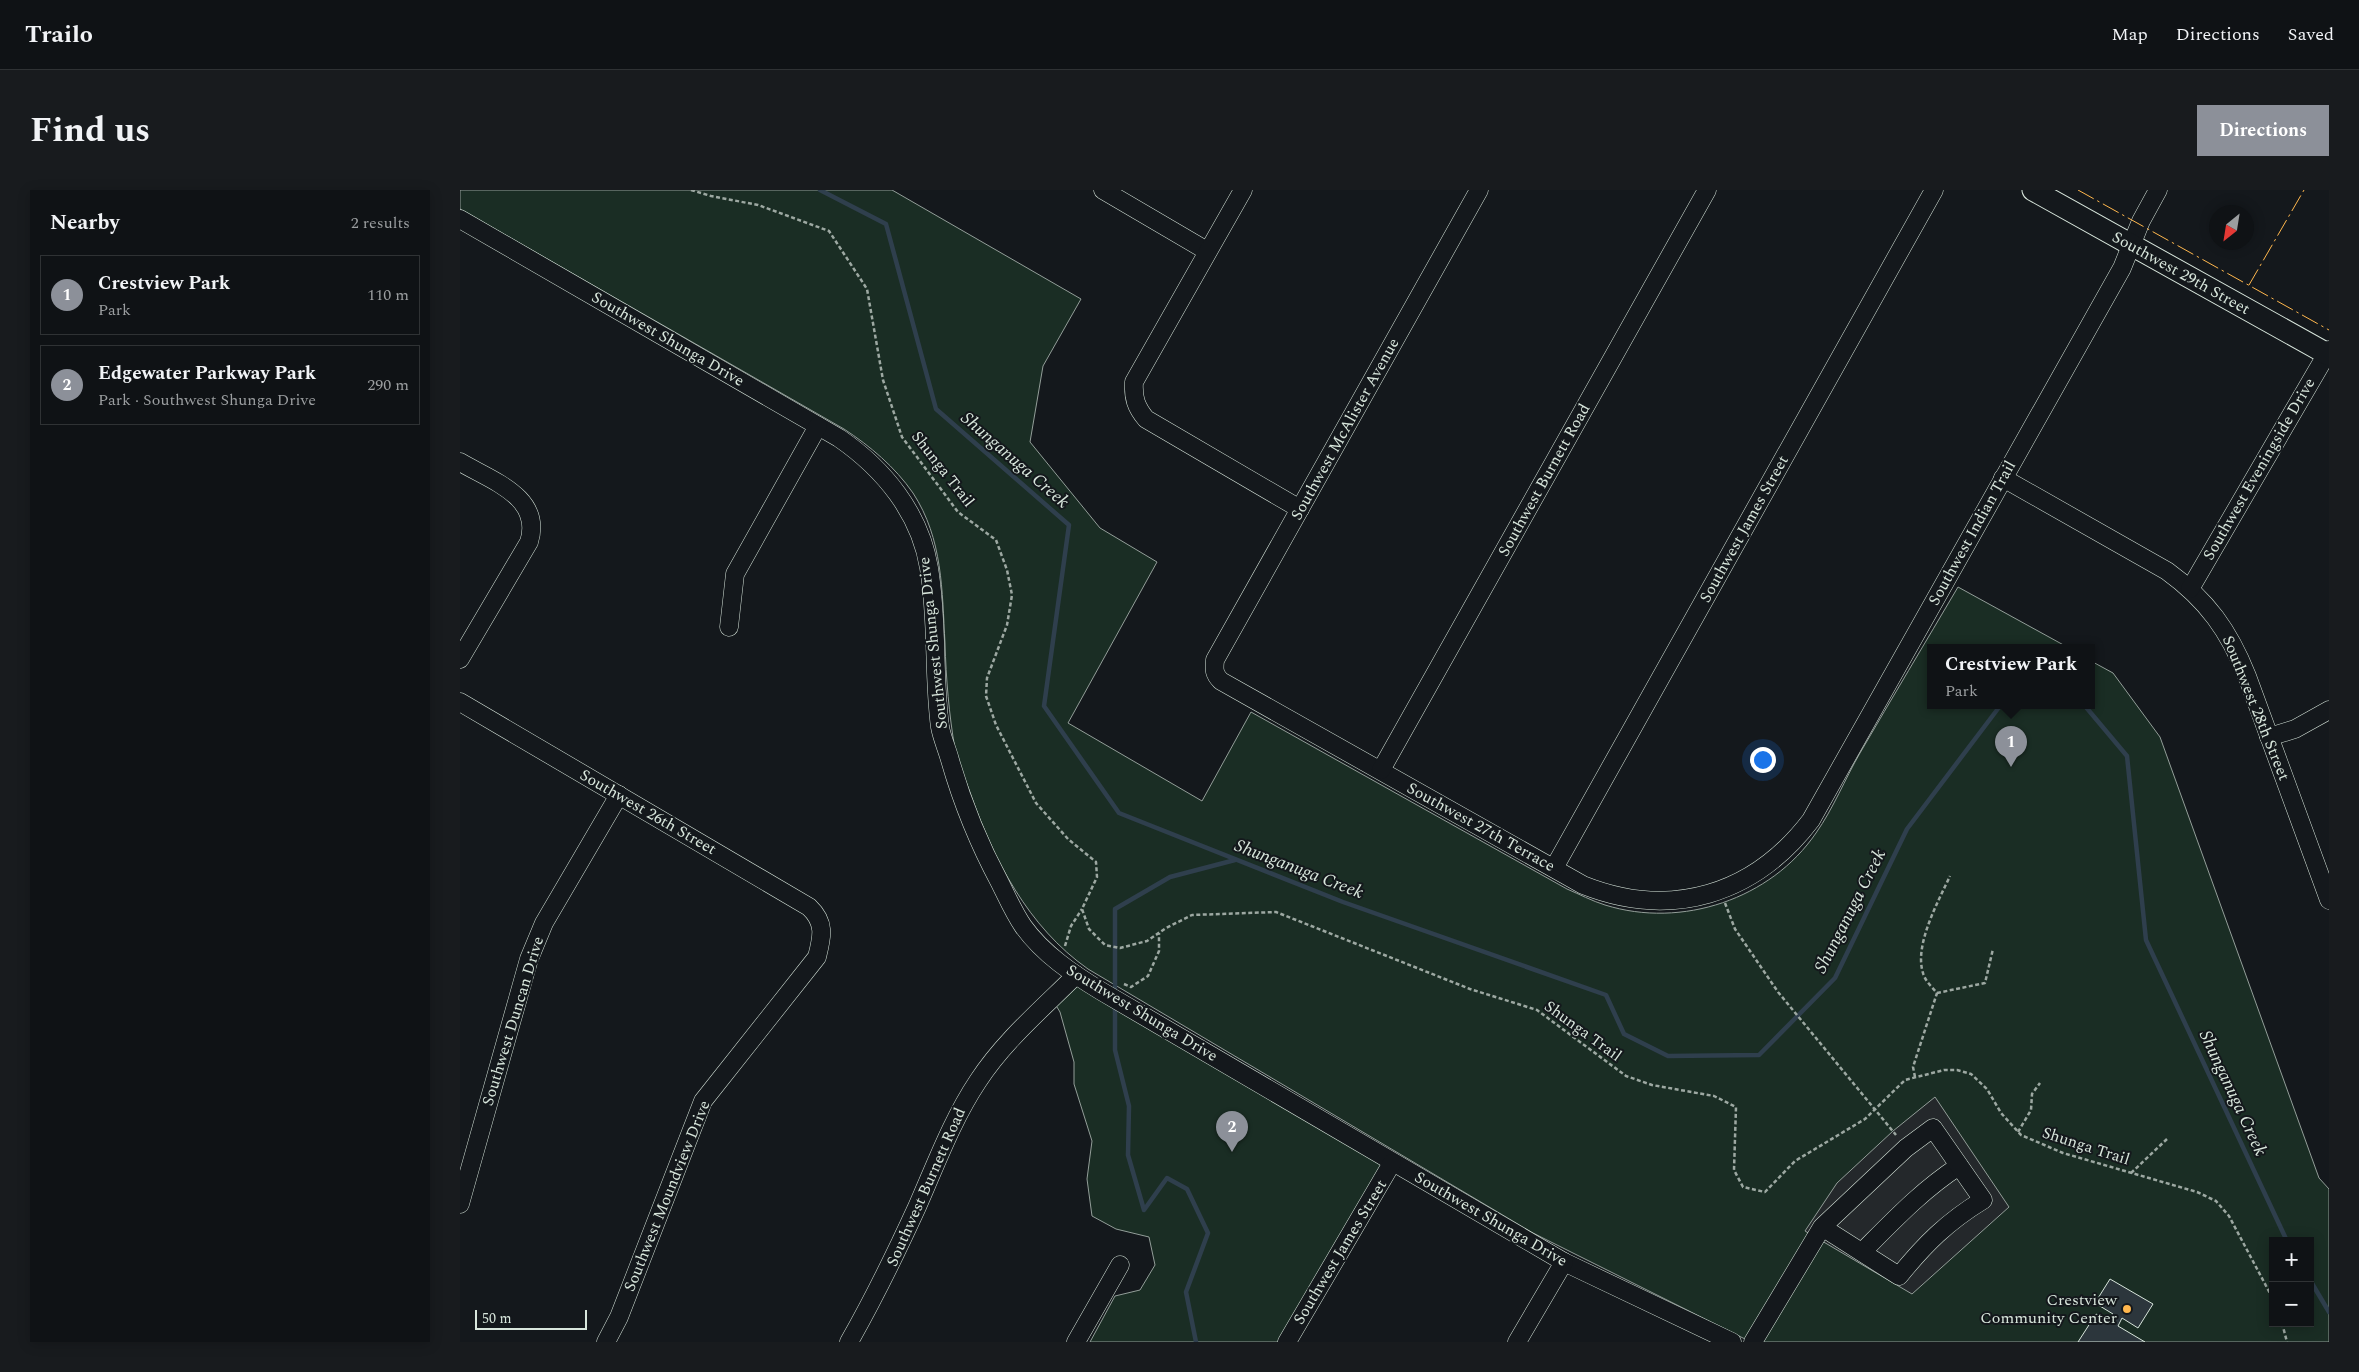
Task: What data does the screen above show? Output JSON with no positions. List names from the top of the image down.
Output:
{
  "streets": {
    "main road": ["Southwest 29th Street"],
    "street": [
      "Southwest Shunga Drive",
      "Southwest McAlister Avenue",
      "Southwest Eveningside Drive",
      "Southwest Burnett Road",
      "Southwest James Street",
      "Southwest Indian Trail",
      "Southwest 28th Street",
      "Southwest 26th Street",
      "Southwest 27th Terrace",
      "Southwest Duncan Drive",
      "Southwest Moundview Drive"
    ],
    "path": ["Shunga Trail"]
  },
  "crossings": [
    ["Southwest 29th Street", "Southwest Eveningside Drive"],
    ["Southwest 29th Street", "Southwest Indian Trail"],
    ["Southwest Shunga Drive", "Southwest Burnett Road"],
    ["Southwest Shunga Drive", "Southwest James Street"],
    ["Southwest McAlister Avenue", "Southwest 27th Terrace"],
    ["Southwest Eveningside Drive", "Southwest 28th Street"],
    ["Southwest Burnett Road", "Southwest 27th Terrace"],
    ["Southwest James Street", "Southwest 27th Terrace"],
    ["Southwest Indian Trail", "Southwest 28th Street"],
    ["Southwest Indian Trail", "Southwest 27th Terrace"],
    ["Southwest 26th Street", "Southwest Duncan Drive"],
    ["Southwest 26th Street", "Southwest Moundview Drive"]
  ],
  "water": ["Shunganuga Creek"],
  "places": ["Crestview Community Center"],
  "scale_bar": "50 m",
  "north": "bottom left",
  "page": {
    "header": "Trailo",
    "nav": ["Map", "Directions", "Saved"],
    "title": "Find us",
    "buttons": "Directions",
    "heading": ["Nearby", "2 results"],
    "list": [
      {
        "mark": "1",
        "name": "Crestview Park",
        "note": "Park",
        "value": "110 m"
      },
      {
        "mark": "2",
        "name": "Edgewater Parkway Park",
        "note": "Park · Southwest Shunga Drive",
        "value": "290 m"
      }
    ],
    "popup": ["Crestview Park", "Park"],
    "pins": ["1", "2"],
    "map_buttons": ["+", "−"],
    "scale": "50 m"
  }
}
